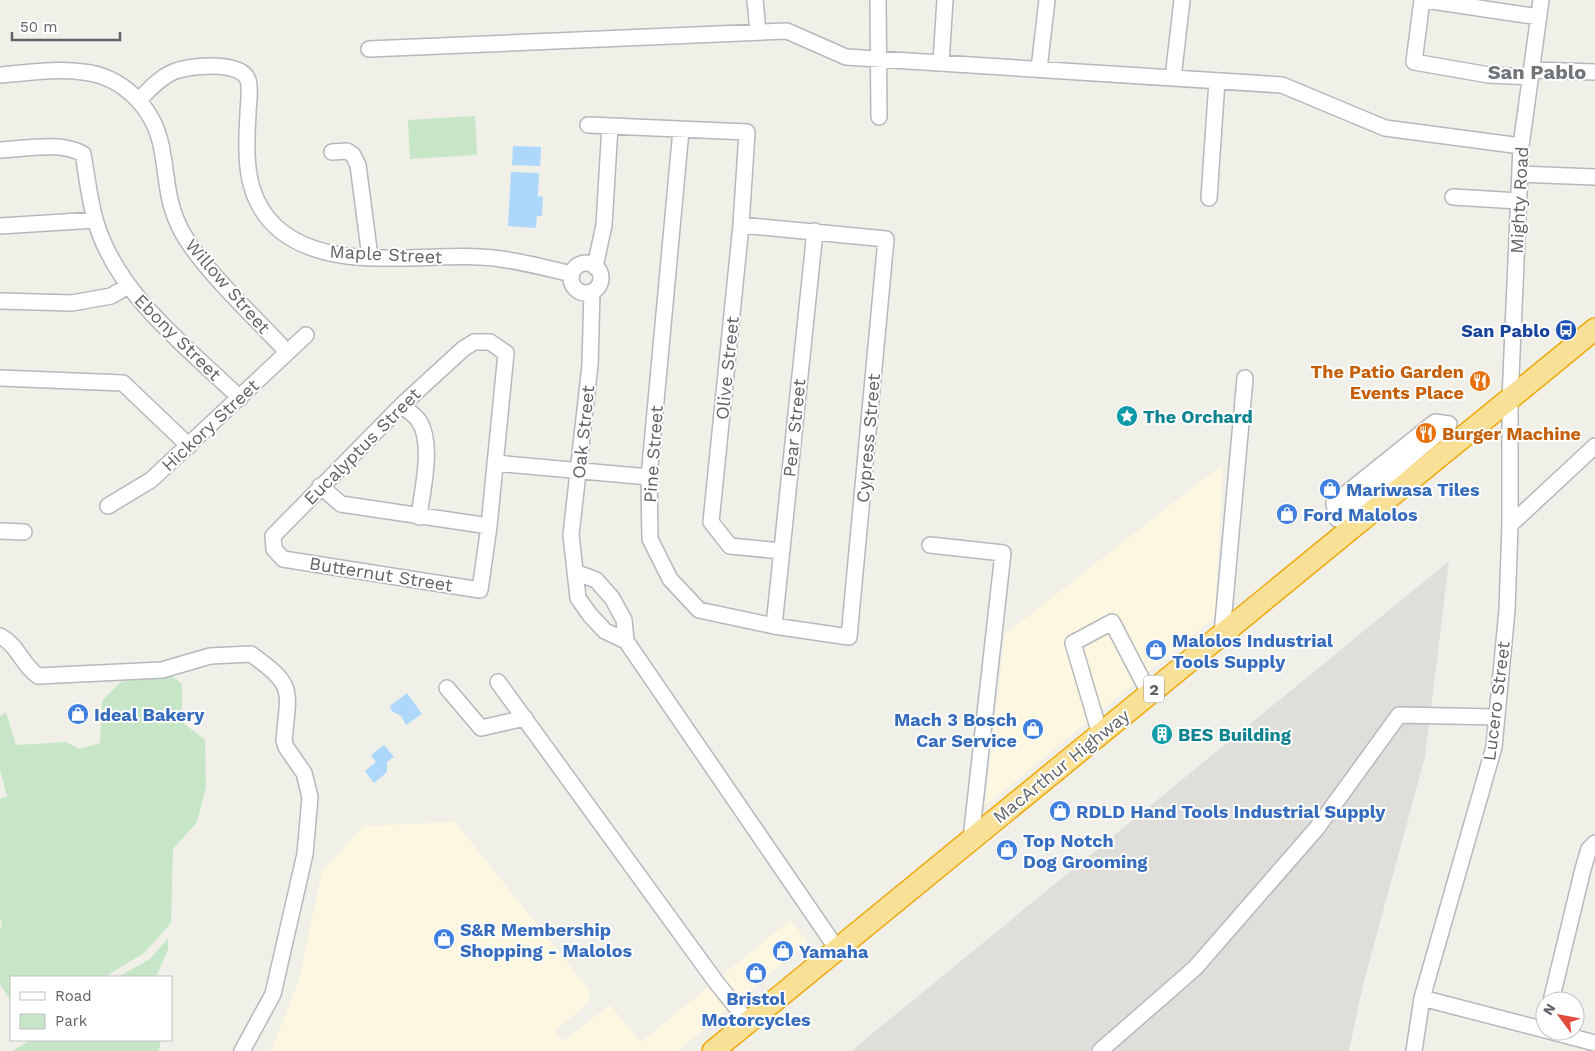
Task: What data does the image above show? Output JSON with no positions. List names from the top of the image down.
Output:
{
  "streets": {
    "highway": ["2", "MacArthur Highway"],
    "street": [
      "Mighty Road",
      "Maple Street",
      "Willow Street",
      "Ebony Street",
      "Olive Street",
      "Hickory Street",
      "Pear Street",
      "Oak Street",
      "Cypress Street",
      "Eucalyptus Street",
      "Pine Street",
      "Butternut Street",
      "Lucero Street"
    ]
  },
  "crossings": [
    ["Mighty Road", "Lucero Street"],
    ["Mighty Road", "MacArthur Highway"],
    ["Maple Street", "Willow Street"],
    ["Maple Street", "Oak Street"],
    ["Willow Street", "Hickory Street"],
    ["Ebony Street", "Hickory Street"],
    ["Olive Street", "Pear Street"],
    ["Olive Street", "Pine Street"],
    ["Pear Street", "Cypress Street"],
    ["Pear Street", "Pine Street"],
    ["Cypress Street", "Pine Street"],
    ["Eucalyptus Street", "Butternut Street"],
    ["Lucero Street", "MacArthur Highway"]
  ],
  "districts": ["San Pablo"],
  "places": {
    "bus stop": ["San Pablo"],
    "restaurant": ["The Patio Garden Events Place", "Burger Machine"],
    "place": ["The Orchard"],
    "shop": [
      "Mariwasa Tiles",
      "Ford Malolos",
      "Malolos Industrial Tools Supply",
      "Ideal Bakery",
      "Mach 3 Bosch Car Service",
      "RDLD Hand Tools Industrial Supply",
      "Top Notch Dog Grooming",
      "S&R Membership Shopping - Malolos",
      "Yamaha",
      "Bristol Motorcycles"
    ],
    "building": ["BES Building"]
  },
  "legend": ["Road", "Park"],
  "scale_bar": "50 m",
  "north": "top left"
}
